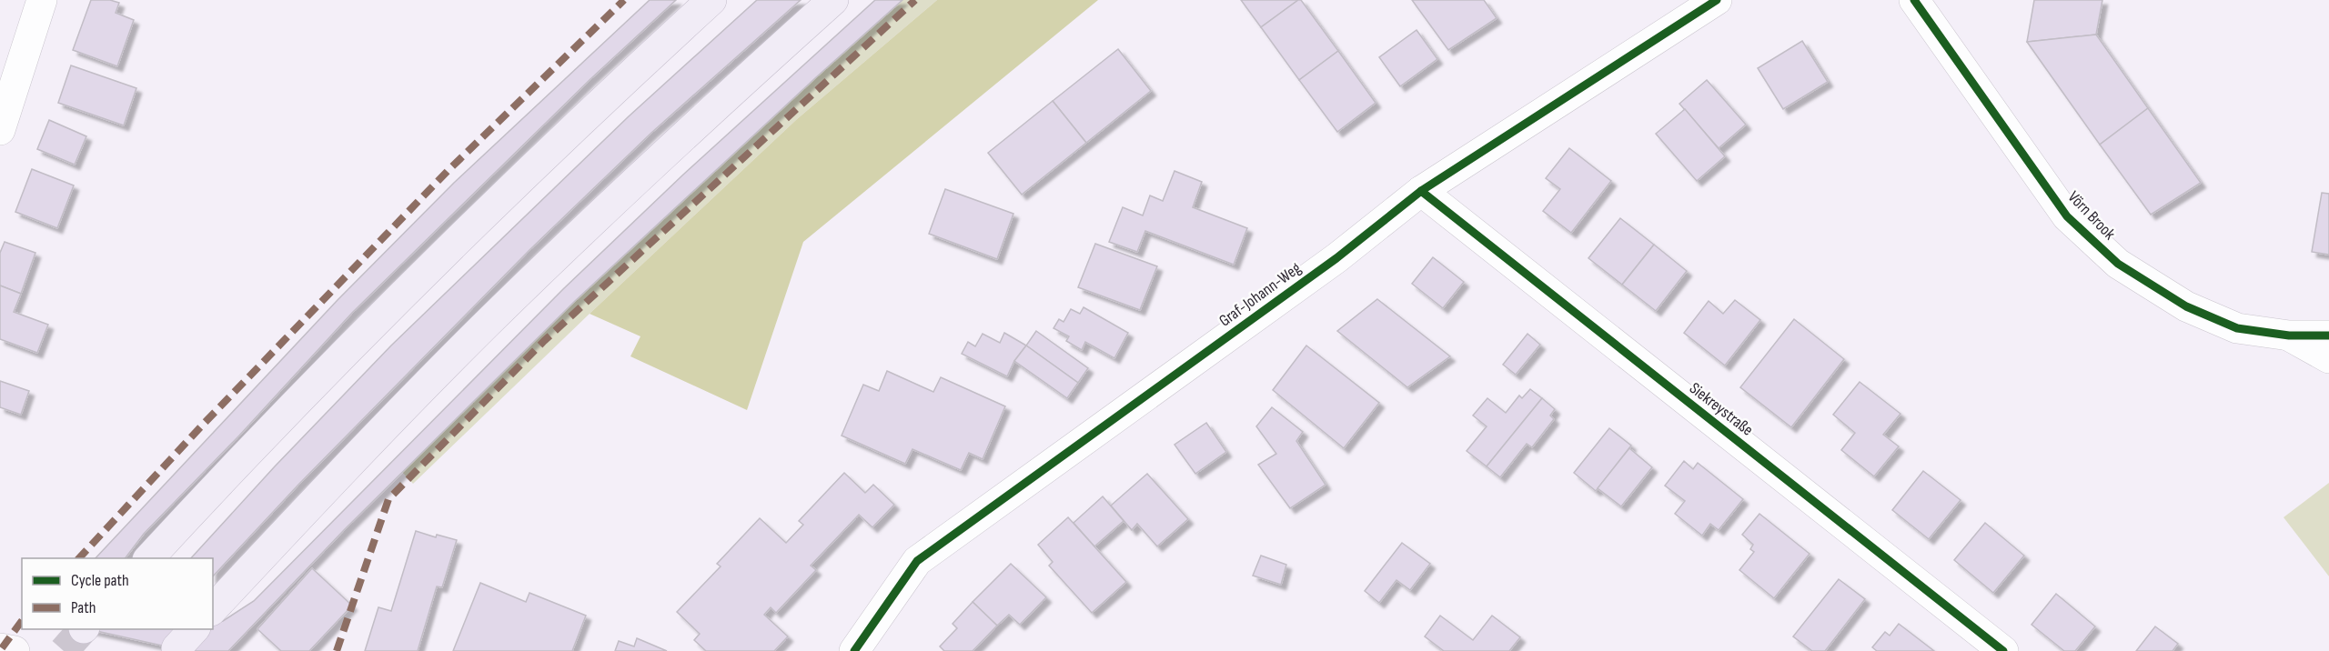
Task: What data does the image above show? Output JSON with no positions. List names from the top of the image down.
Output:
{
  "streets": {
    "street": ["Vörn Brook", "Graf-Johann-Weg", "Siekreystraße"]
  },
  "crossings": [
    ["Graf-Johann-Weg", "Siekreystraße"]
  ],
  "legend": ["Cycle path", "Path"]
}
